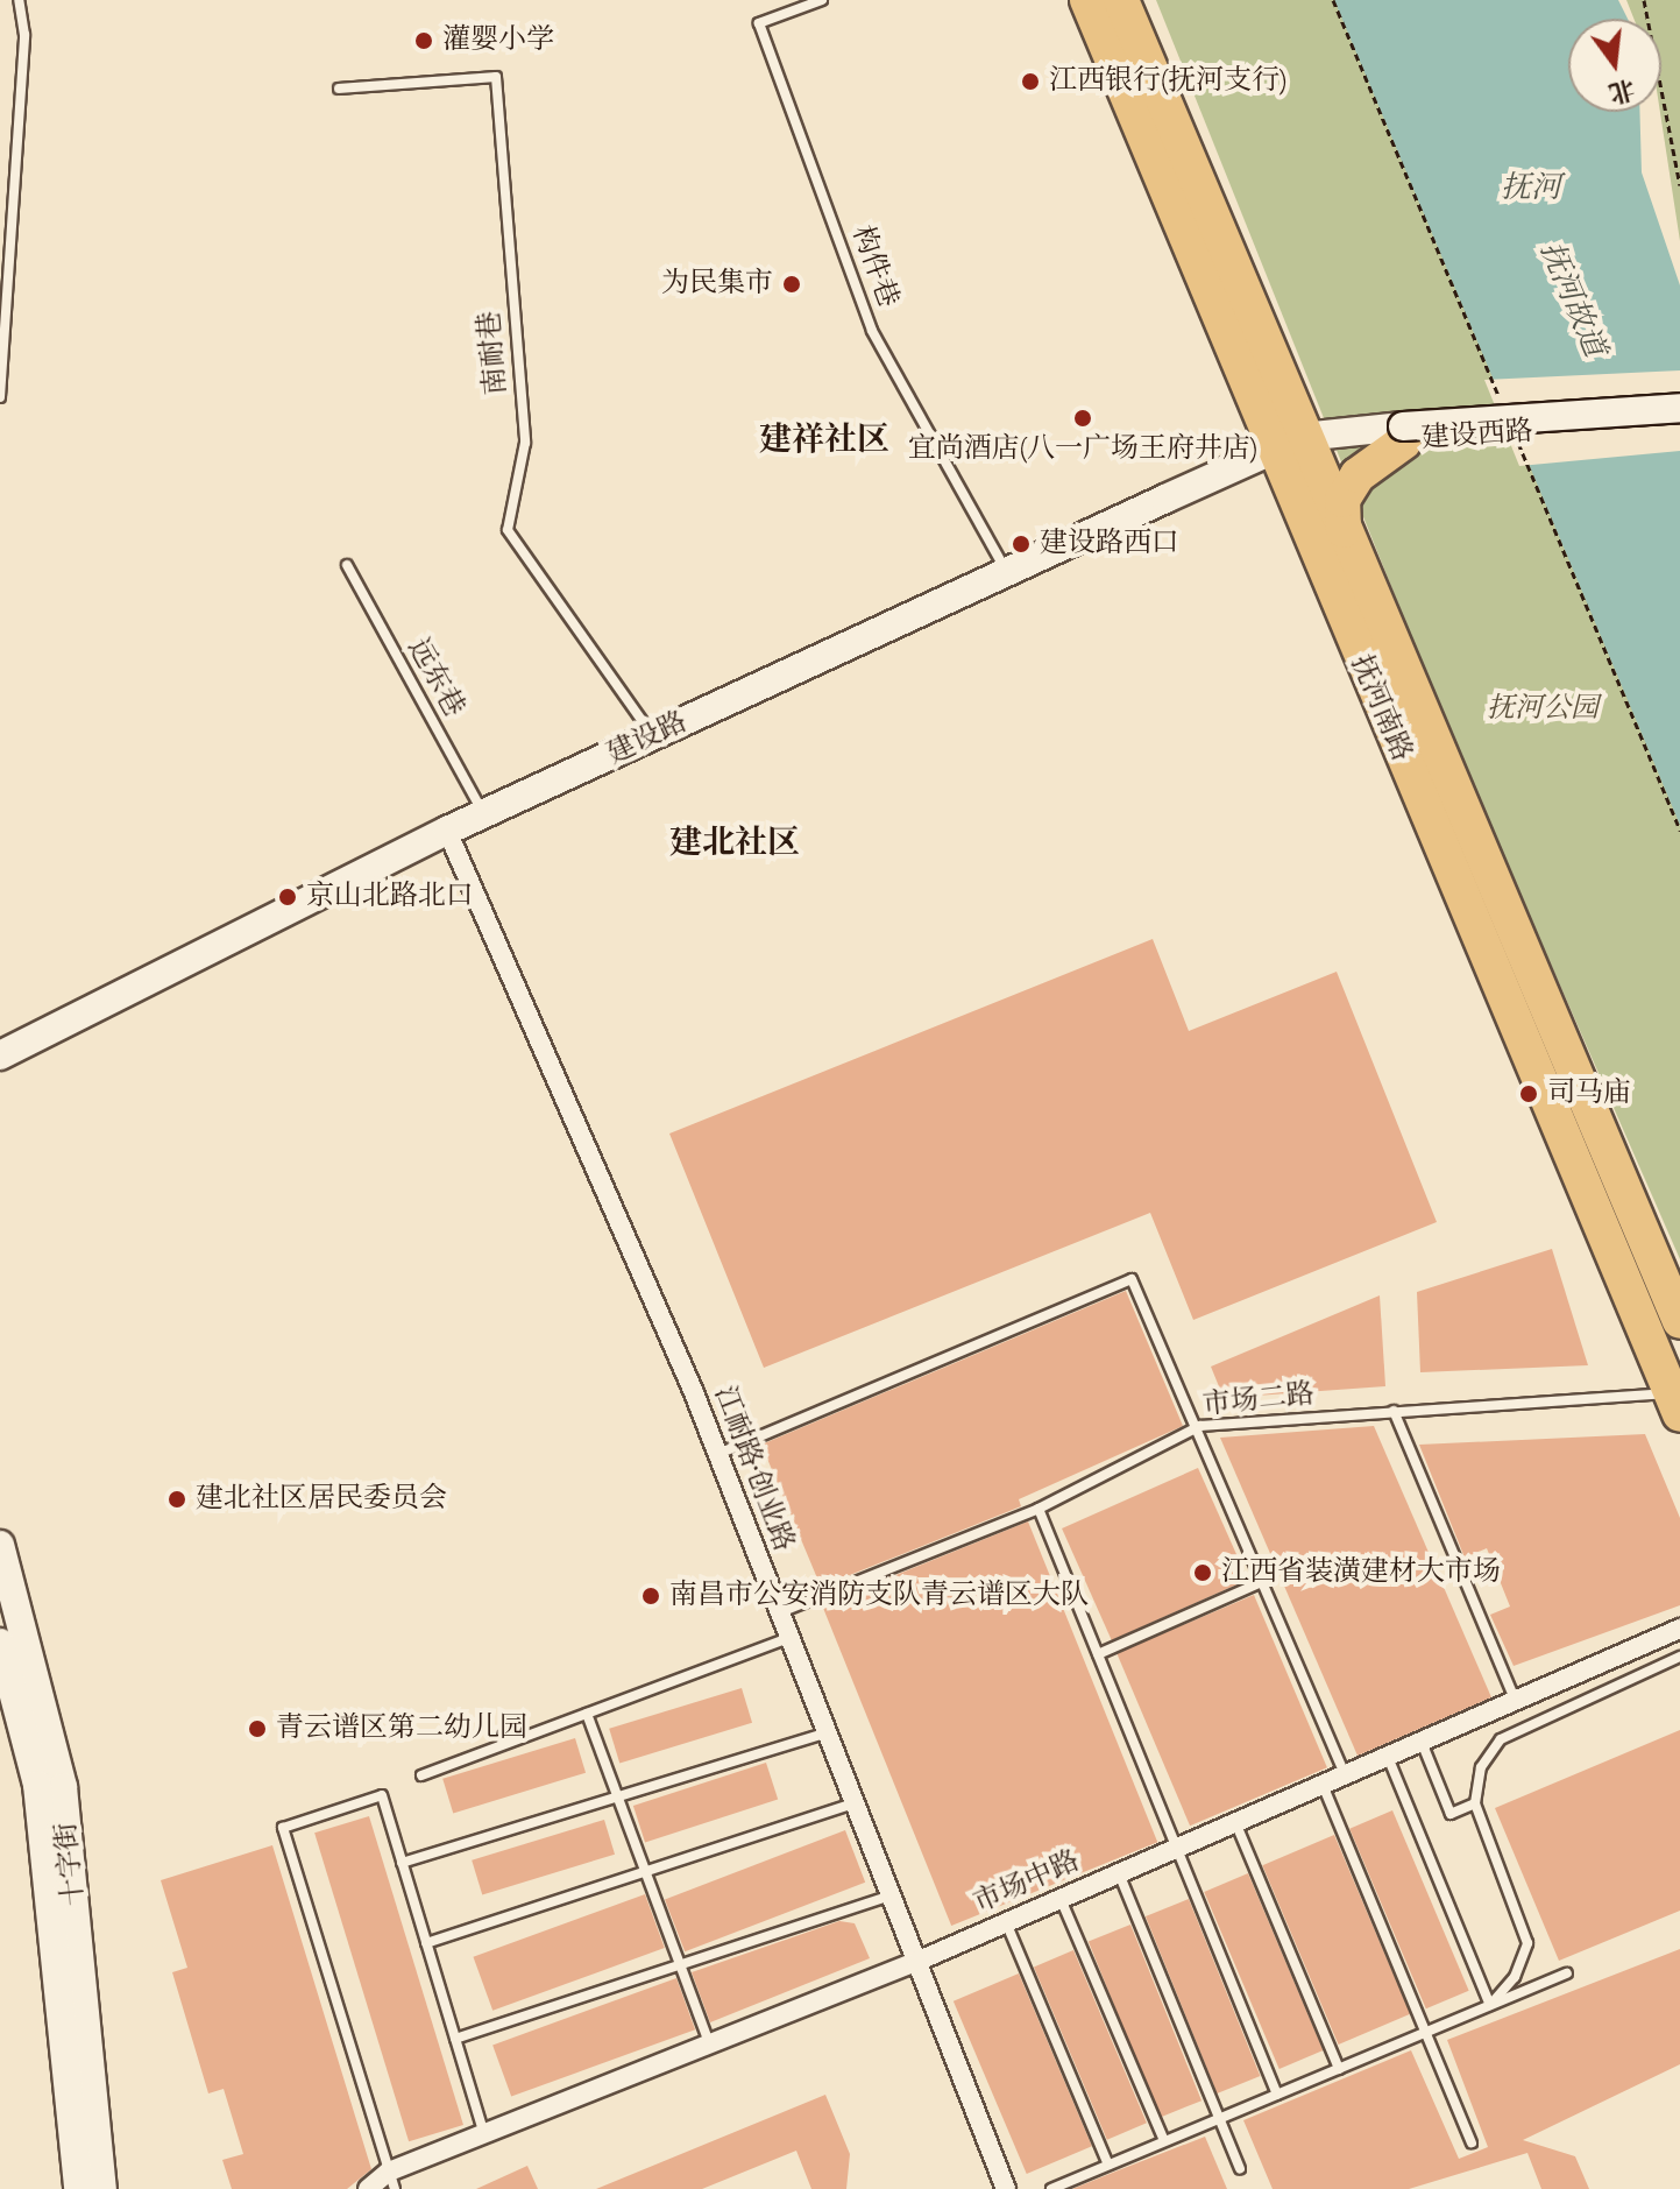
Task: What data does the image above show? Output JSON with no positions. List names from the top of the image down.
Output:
{
  "streets": {
    "highway": ["抚河南路"],
    "main road": ["建设西路", "建设路", "十字街"],
    "street": ["江耐路·创业路", "市场中路"],
    "lane": [
      "构件巷",
      "南耐巷",
      "远东巷",
      "市场二路"
    ]
  },
  "crossings": [
    ["构件巷", "建设路"],
    ["南耐巷", "建设路"],
    ["建设西路", "抚河南路"],
    ["建设西路", "建设路"],
    ["远东巷", "建设路"],
    ["抚河南路", "建设路"],
    ["抚河南路", "市场二路"],
    ["建设路", "江耐路·创业路"],
    ["市场二路", "江耐路·创业路"],
    ["江耐路·创业路", "市场中路"]
  ],
  "districts": ["建祥社区", "建北社区"],
  "water": ["抚河", "抚河故道"],
  "parks": ["抚河公园"],
  "places": [
    "灌婴小学",
    "江西银行(抚河支行)",
    "为民集市",
    "宜尚酒店(八一广场王府井店)",
    "建设路西口",
    "京山北路北口",
    "司马庙",
    "建北社区居民委员会",
    "江西省装潢建材大市场",
    "南昌市公安消防支队青云谱区大队",
    "青云谱区第二幼儿园"
  ],
  "north": "bottom"
}
